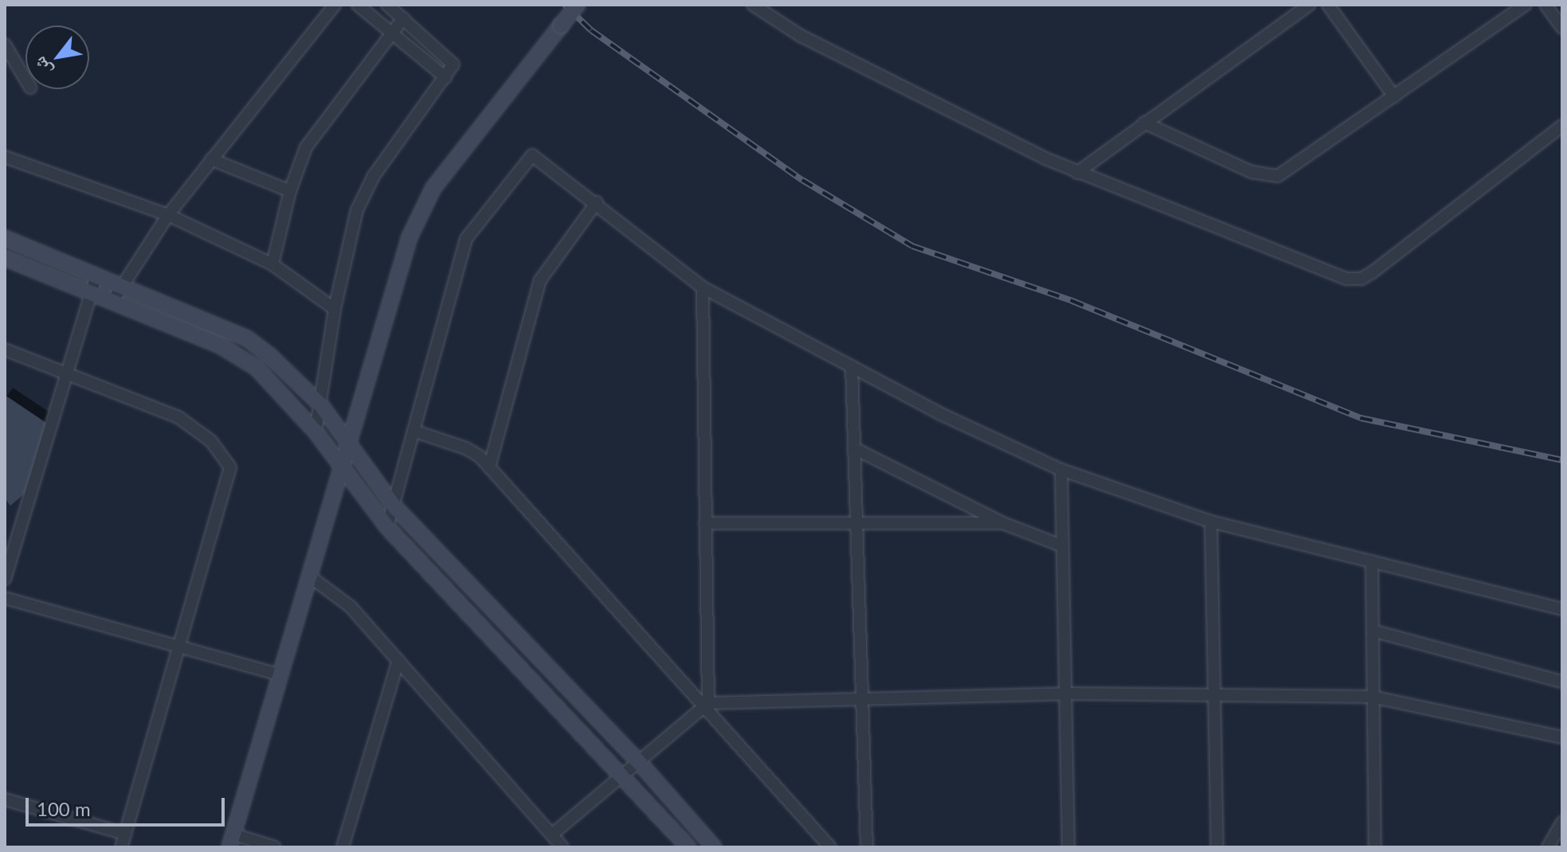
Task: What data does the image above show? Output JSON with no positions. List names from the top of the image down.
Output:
{
  "scale_bar": "100 m",
  "north": "bottom left"
}
